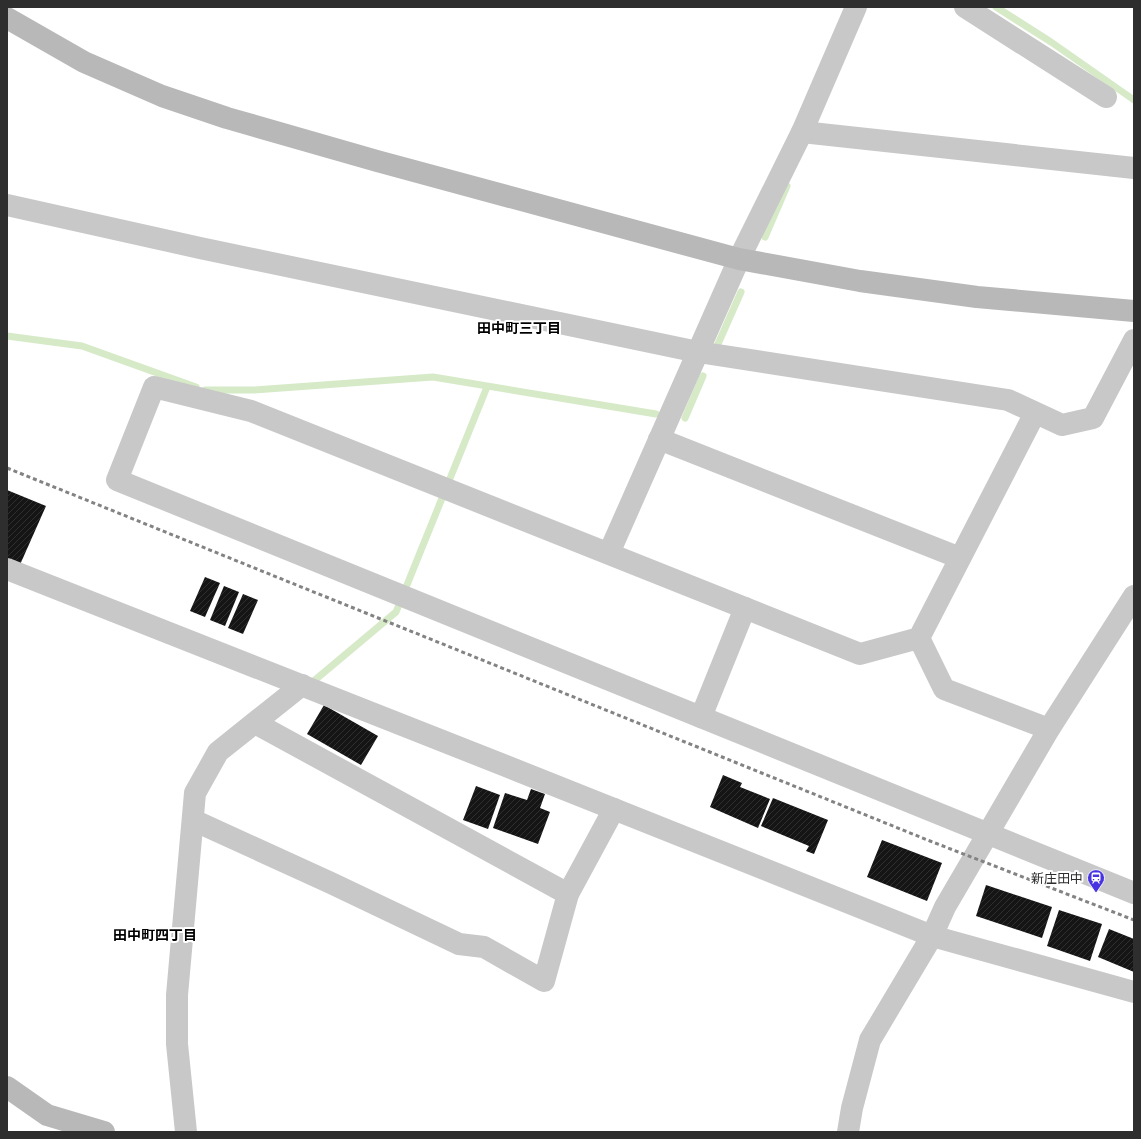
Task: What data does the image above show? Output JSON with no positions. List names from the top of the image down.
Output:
{
  "districts": ["田中町三丁目", "田中町四丁目"],
  "places": {
    "station": ["新庄田中"]
  }
}
